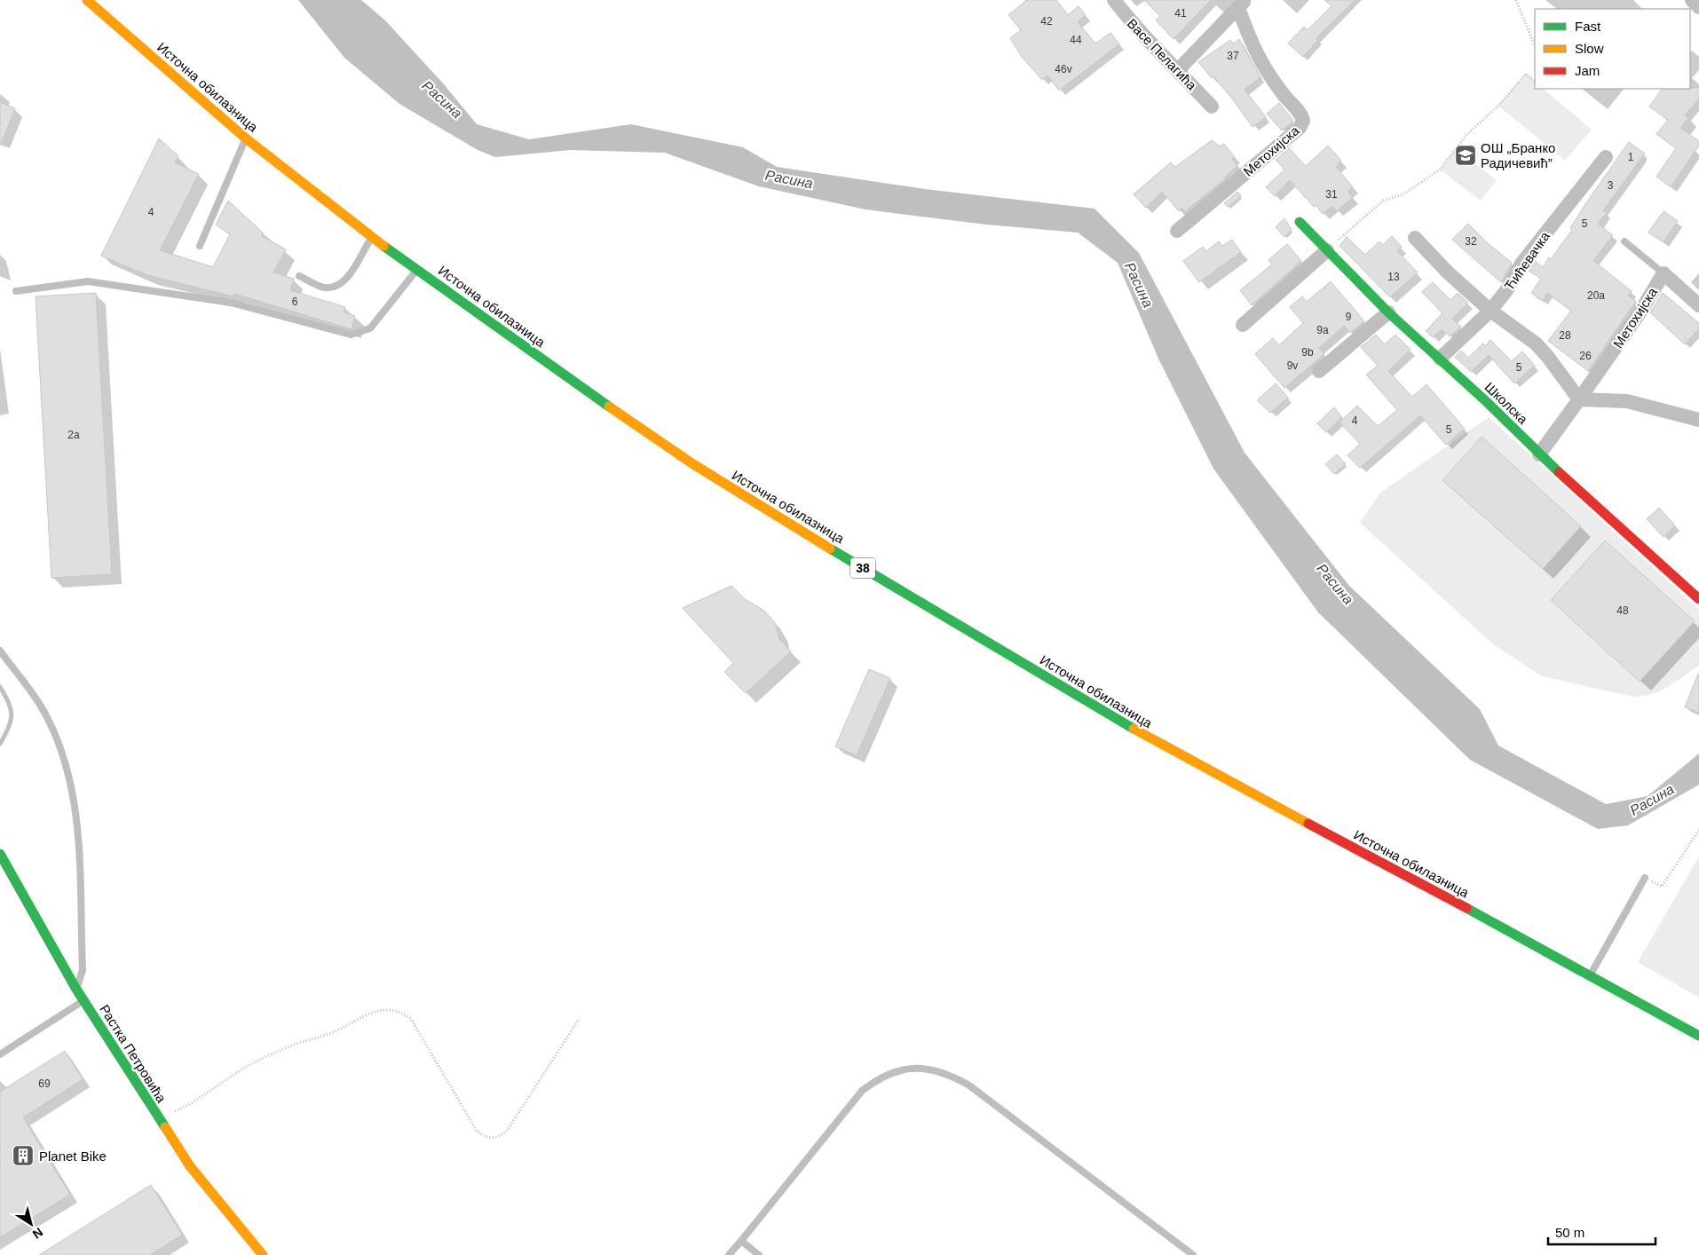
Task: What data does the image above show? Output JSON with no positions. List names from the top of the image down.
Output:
{
  "streets": {
    "main road": [
      "Источна обилазница",
      "Школска",
      "38",
      "Растка Петровића"
    ],
    "street": ["Васе Пелагића", "Метохијска", "Ћићевачка"]
  },
  "crossings": [
    ["Васе Пелагића", "Метохијска"],
    ["Метохијска", "Школска"],
    ["Ћићевачка", "Школска"]
  ],
  "water": ["Расина"],
  "places": {
    "school or university": ["ОШ „Бранко Радичевић”"],
    "building": ["Planet Bike"]
  },
  "house_numbers": [
    "41",
    "42",
    "44",
    "37",
    "46v",
    "1",
    "3",
    "31",
    "4",
    "5",
    "32",
    "13",
    "20a",
    "6",
    "9",
    "9a",
    "28",
    "9b",
    "26",
    "9v",
    "5",
    "4",
    "5",
    "2a",
    "48",
    "69"
  ],
  "legend": ["Fast", "Slow", "Jam"],
  "scale_bar": "50 m",
  "north": "bottom right"
}
